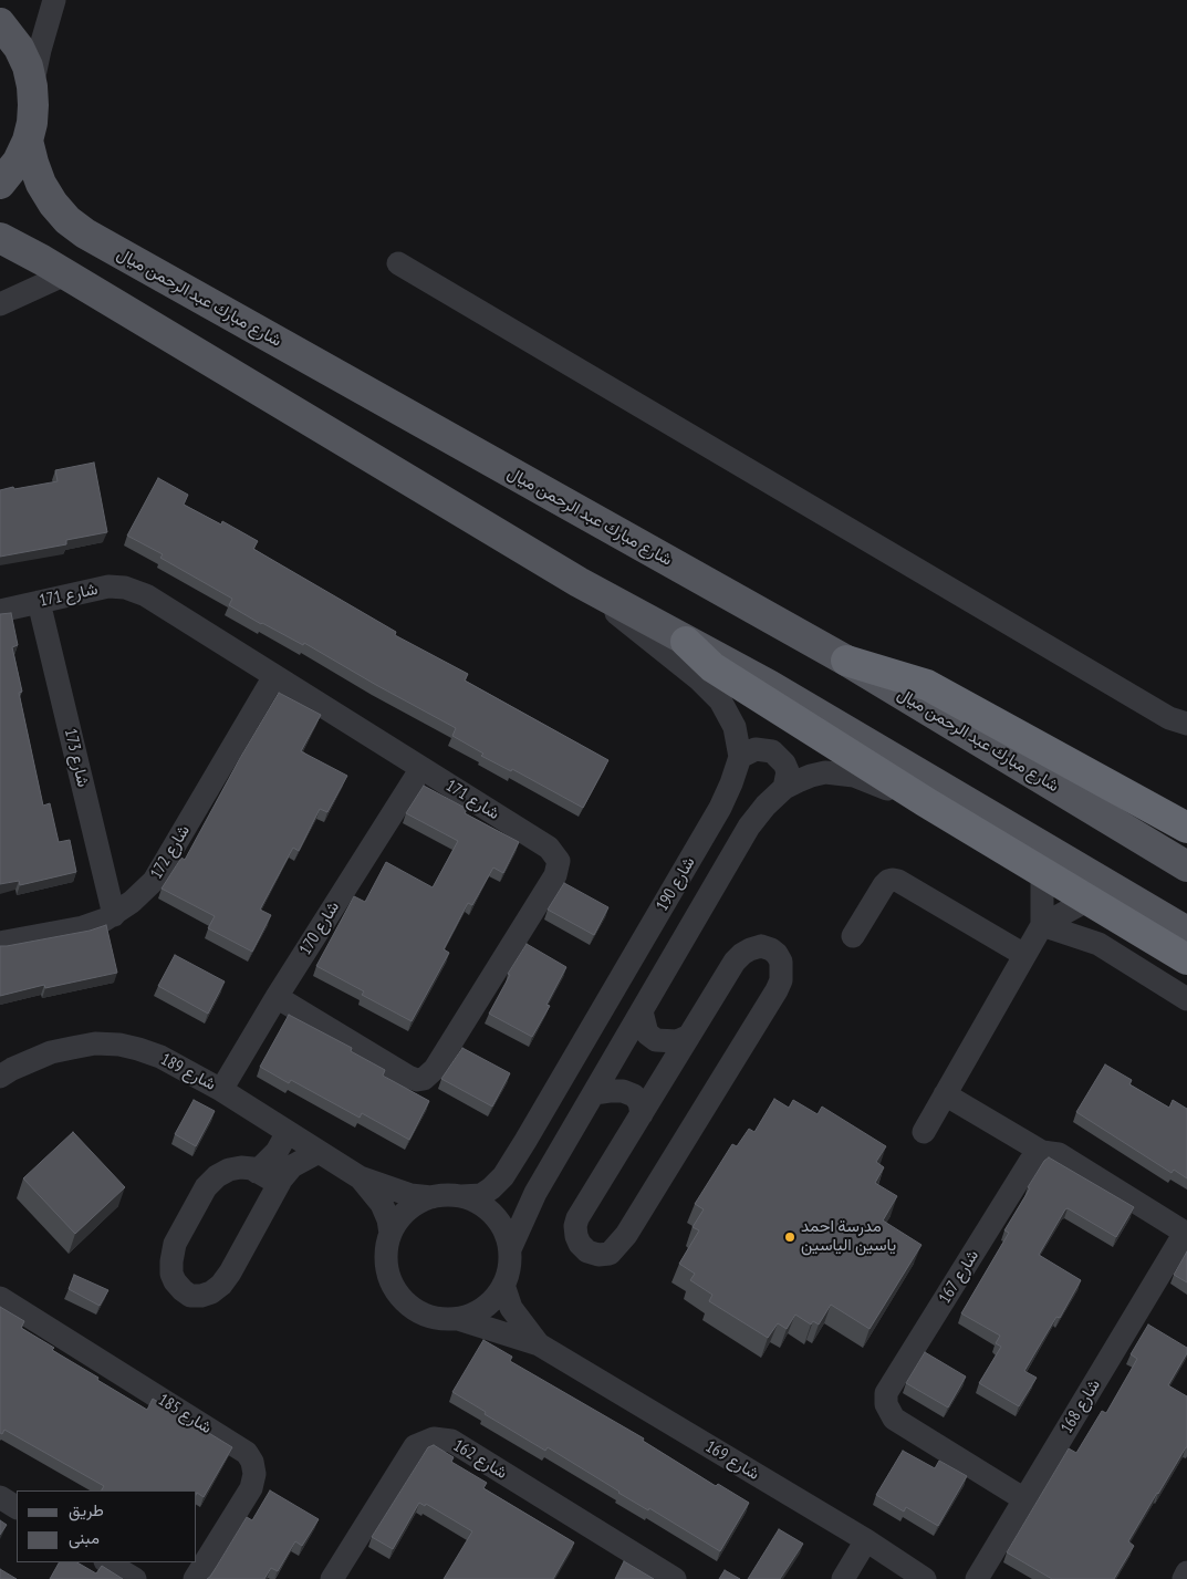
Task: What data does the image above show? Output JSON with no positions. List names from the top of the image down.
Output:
{
  "streets": {
    "main road": ["شارع مبارك عبد الرحمن ميال"],
    "street": [
      "شارع 171",
      "شارع 173",
      "شارع 172",
      "شارع 190",
      "شارع 170",
      "شارع 189",
      "شارع 167",
      "شارع 168",
      "شارع 185",
      "شارع 162",
      "شارع 169"
    ]
  },
  "crossings": [
    ["شارع 171", "شارع 173"],
    ["شارع 171", "شارع 172"],
    ["شارع 171", "شارع 170"],
    ["شارع 173", "شارع 172"],
    ["شارع 190", "شارع 189"],
    ["شارع 190", "شارع 169"],
    ["شارع 170", "شارع 189"],
    ["شارع 189", "شارع 169"],
    ["شارع 167", "شارع 168"]
  ],
  "places": ["مدرسة احمد ياسين الياسين"],
  "legend": ["طريق", "مبنى"]
}
